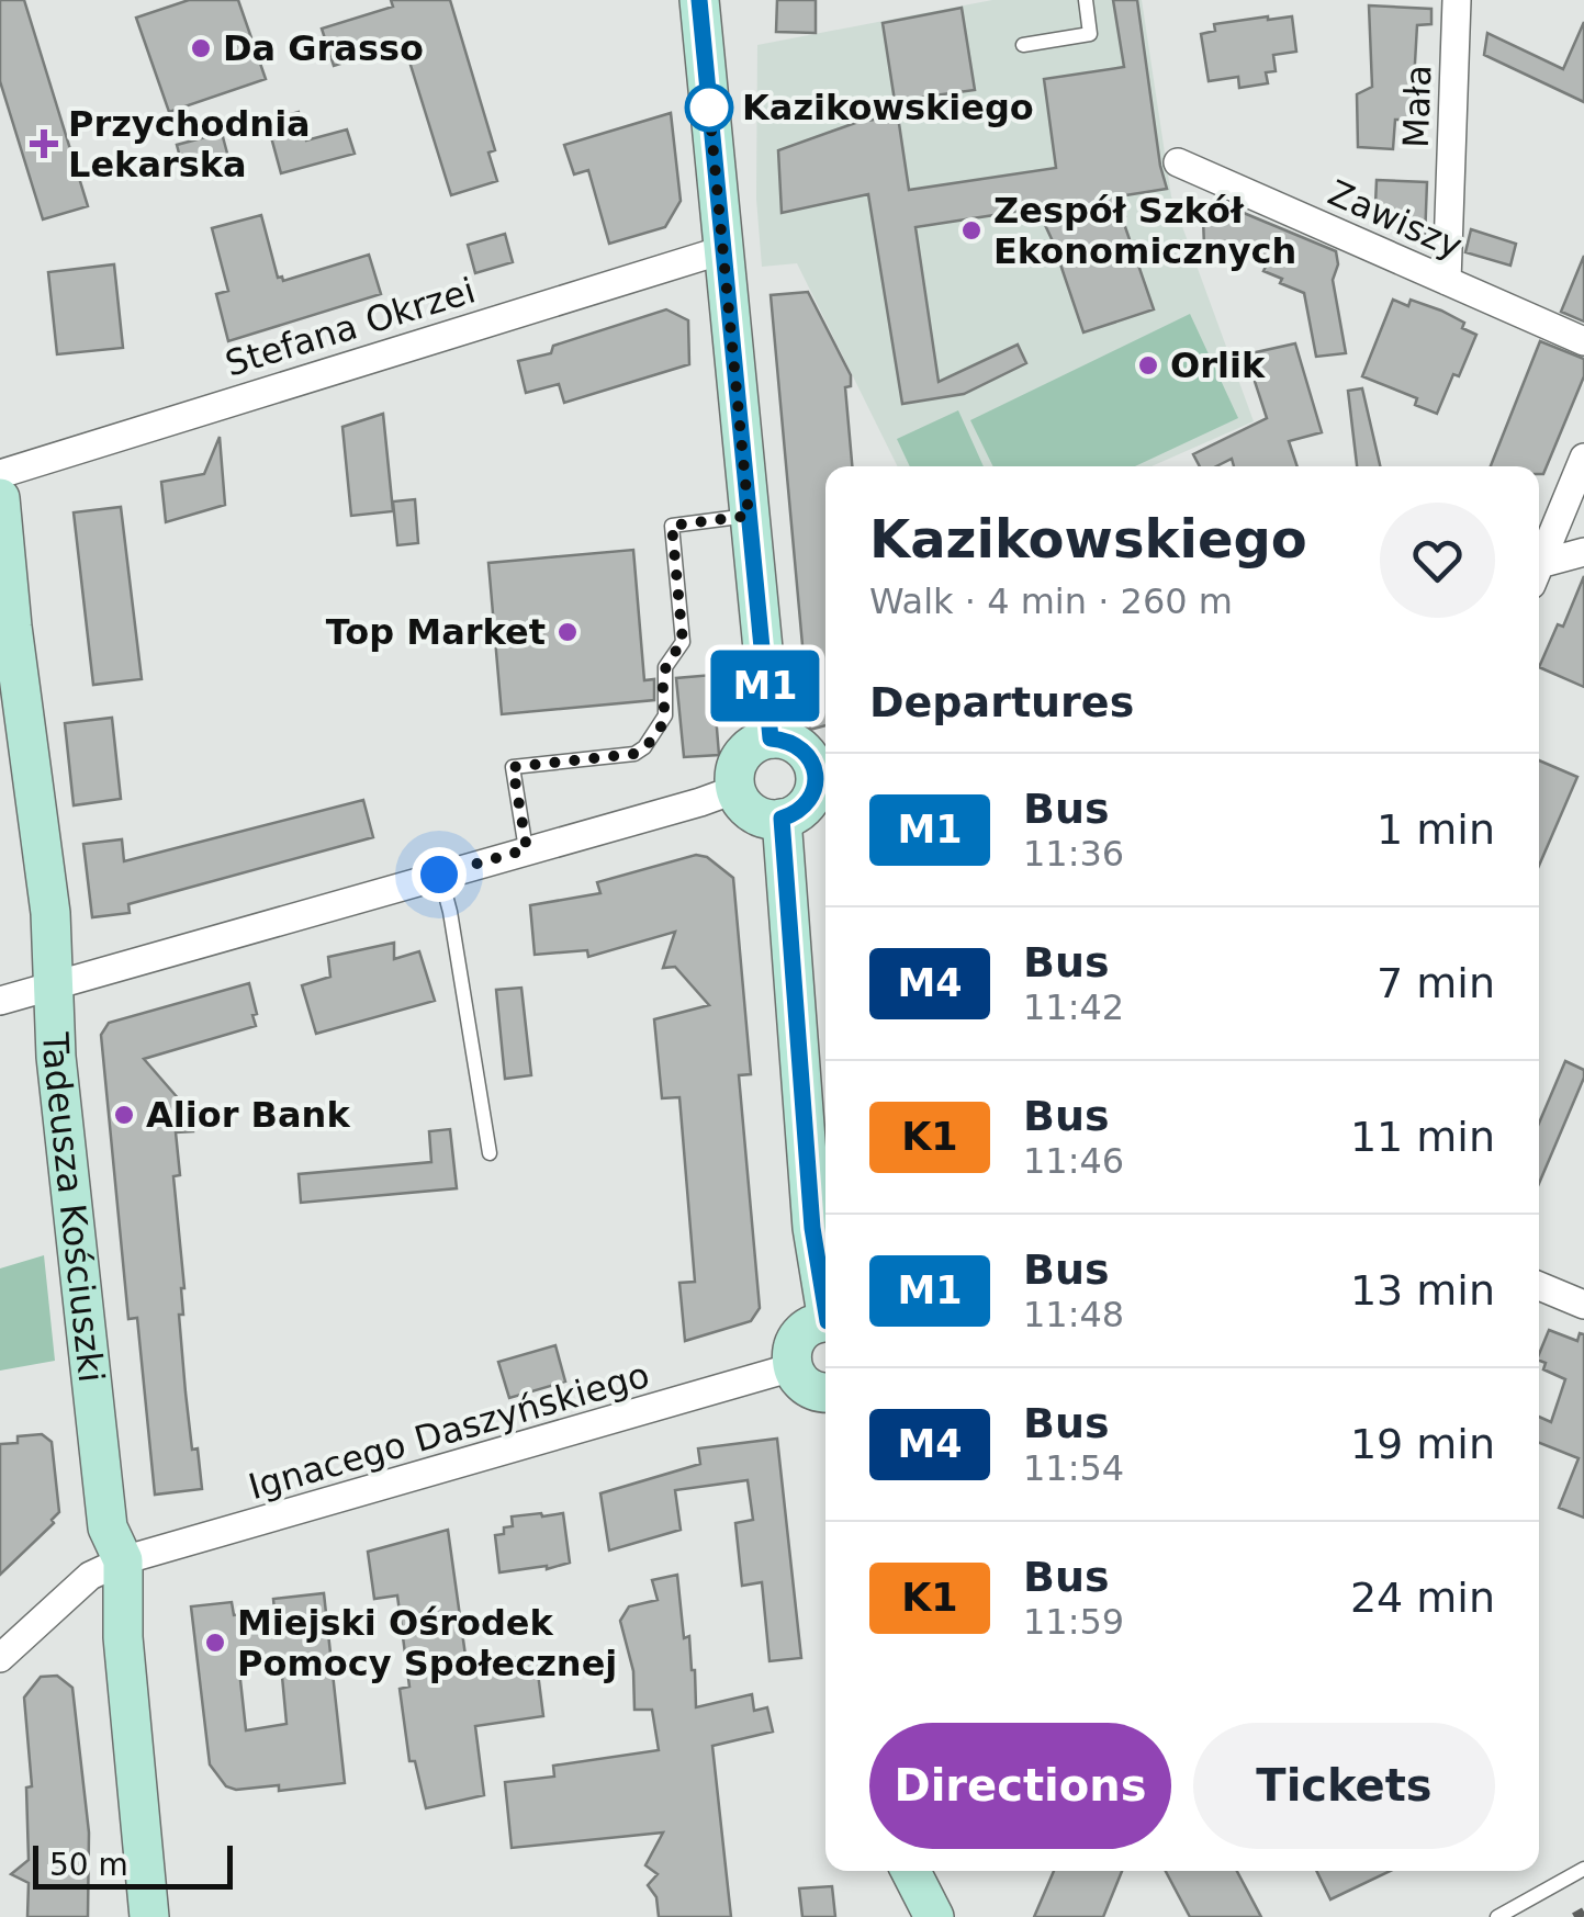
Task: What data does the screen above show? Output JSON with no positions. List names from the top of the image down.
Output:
{
  "streets": {
    "street": [
      "Mała",
      "Zawiszy",
      "Stefana Okrzei",
      "Tadeusza Kościuszki",
      "Ignacego Daszyńskiego"
    ]
  },
  "crossings": [
    ["Mała", "Zawiszy"],
    ["Tadeusza Kościuszki", "Ignacego Daszyńskiego"]
  ],
  "places": {
    "other": [
      "Da Grasso",
      "Kazikowskiego",
      "Zespół Szkół Ekonomicznych",
      "Orlik",
      "Top Market",
      "Alior Bank",
      "Miejski Ośrodek Pomocy Społecznej"
    ],
    "health": ["Przychodnia Lekarska"]
  },
  "lines": ["bus line M1"],
  "scale_bar": "50 m",
  "page": {
    "on_map": "M1",
    "heading": [
      ["Kazikowskiego", "Walk · 4 min · 260 m"],
      "Departures"
    ],
    "list": [
      {
        "mark": "M1",
        "name": "Bus",
        "note": "11:36",
        "value": "1 min"
      },
      {
        "mark": "M4",
        "name": "Bus",
        "note": "11:42",
        "value": "7 min"
      },
      {
        "mark": "K1",
        "name": "Bus",
        "note": "11:46",
        "value": "11 min"
      },
      {
        "mark": "M1",
        "name": "Bus",
        "note": "11:48",
        "value": "13 min"
      },
      {
        "mark": "M4",
        "name": "Bus",
        "note": "11:54",
        "value": "19 min"
      },
      {
        "mark": "K1",
        "name": "Bus",
        "note": "11:59",
        "value": "24 min"
      }
    ],
    "buttons": ["Directions", "Tickets"],
    "scale": "50 m"
  }
}
